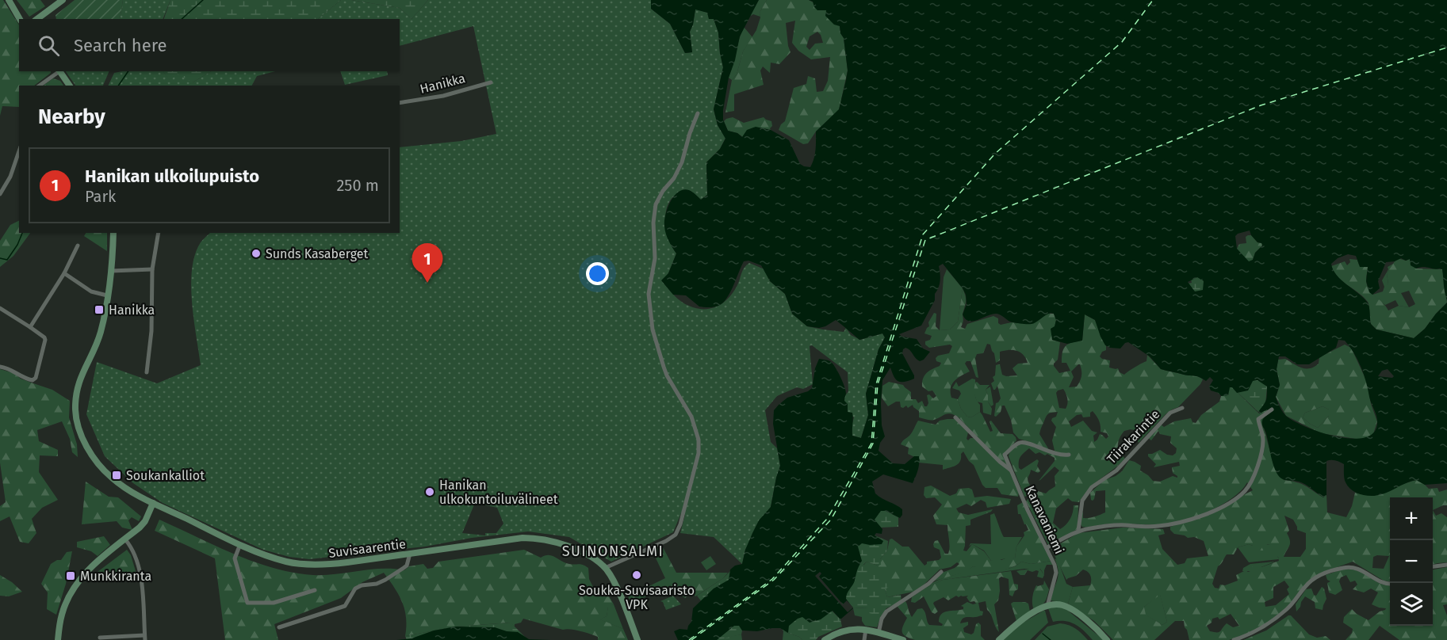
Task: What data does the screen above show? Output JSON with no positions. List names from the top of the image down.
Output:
{
  "streets": {
    "street": [
      "Hanikka",
      "Tiirakarintie",
      "Kanavaniemi",
      "Suvisaarentie"
    ]
  },
  "districts": ["SUINONSALMI"],
  "places": {
    "other": ["Sunds Kasaberget", "Hanikan ulkokuntoiluvälineet", "Soukka-Suvisaaristo VPK"],
    "transit": ["Hanikka", "Soukankalliot", "Munkkiranta"]
  },
  "page": {
    "search": "Search here",
    "heading": "Nearby",
    "list": [
      {
        "mark": "1",
        "name": "Hanikan ulkoilupuisto",
        "note": "Park",
        "value": "250 m"
      }
    ],
    "pins": "1",
    "map_buttons": ["+", "−"]
  }
}
